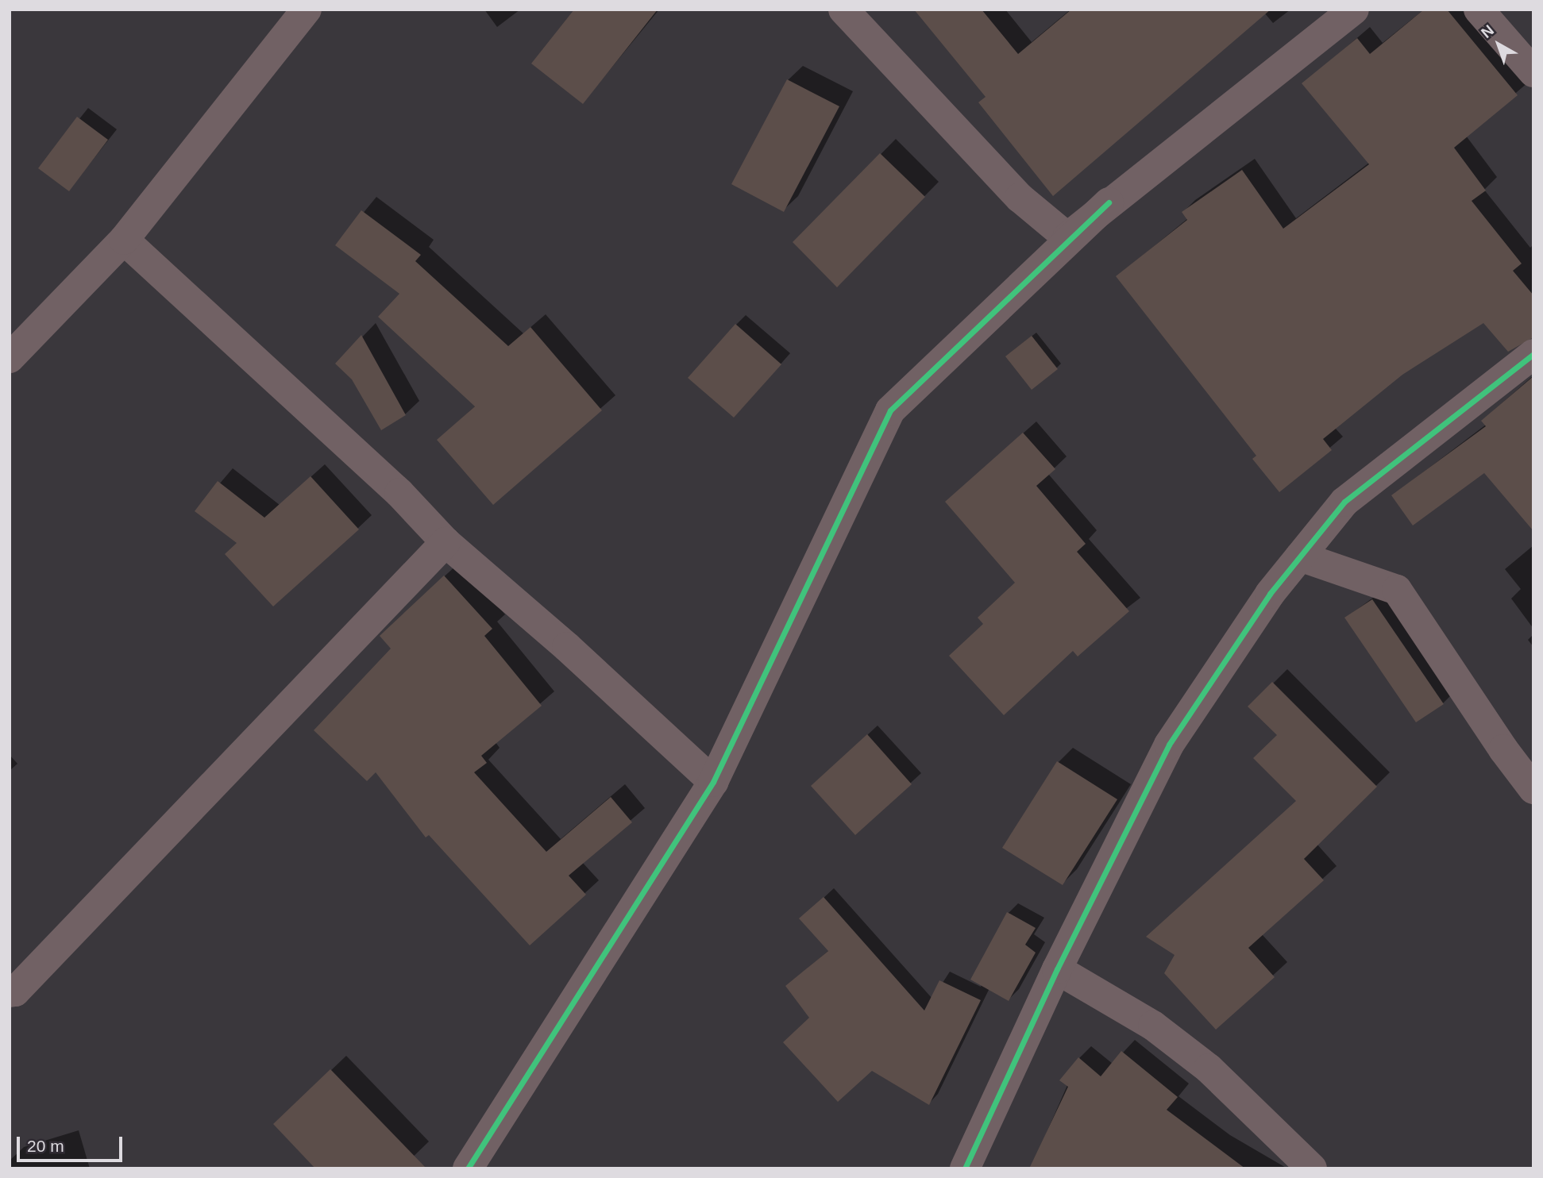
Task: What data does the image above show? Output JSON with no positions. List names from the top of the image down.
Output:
{
  "scale_bar": "20 m",
  "north": "top left"
}
